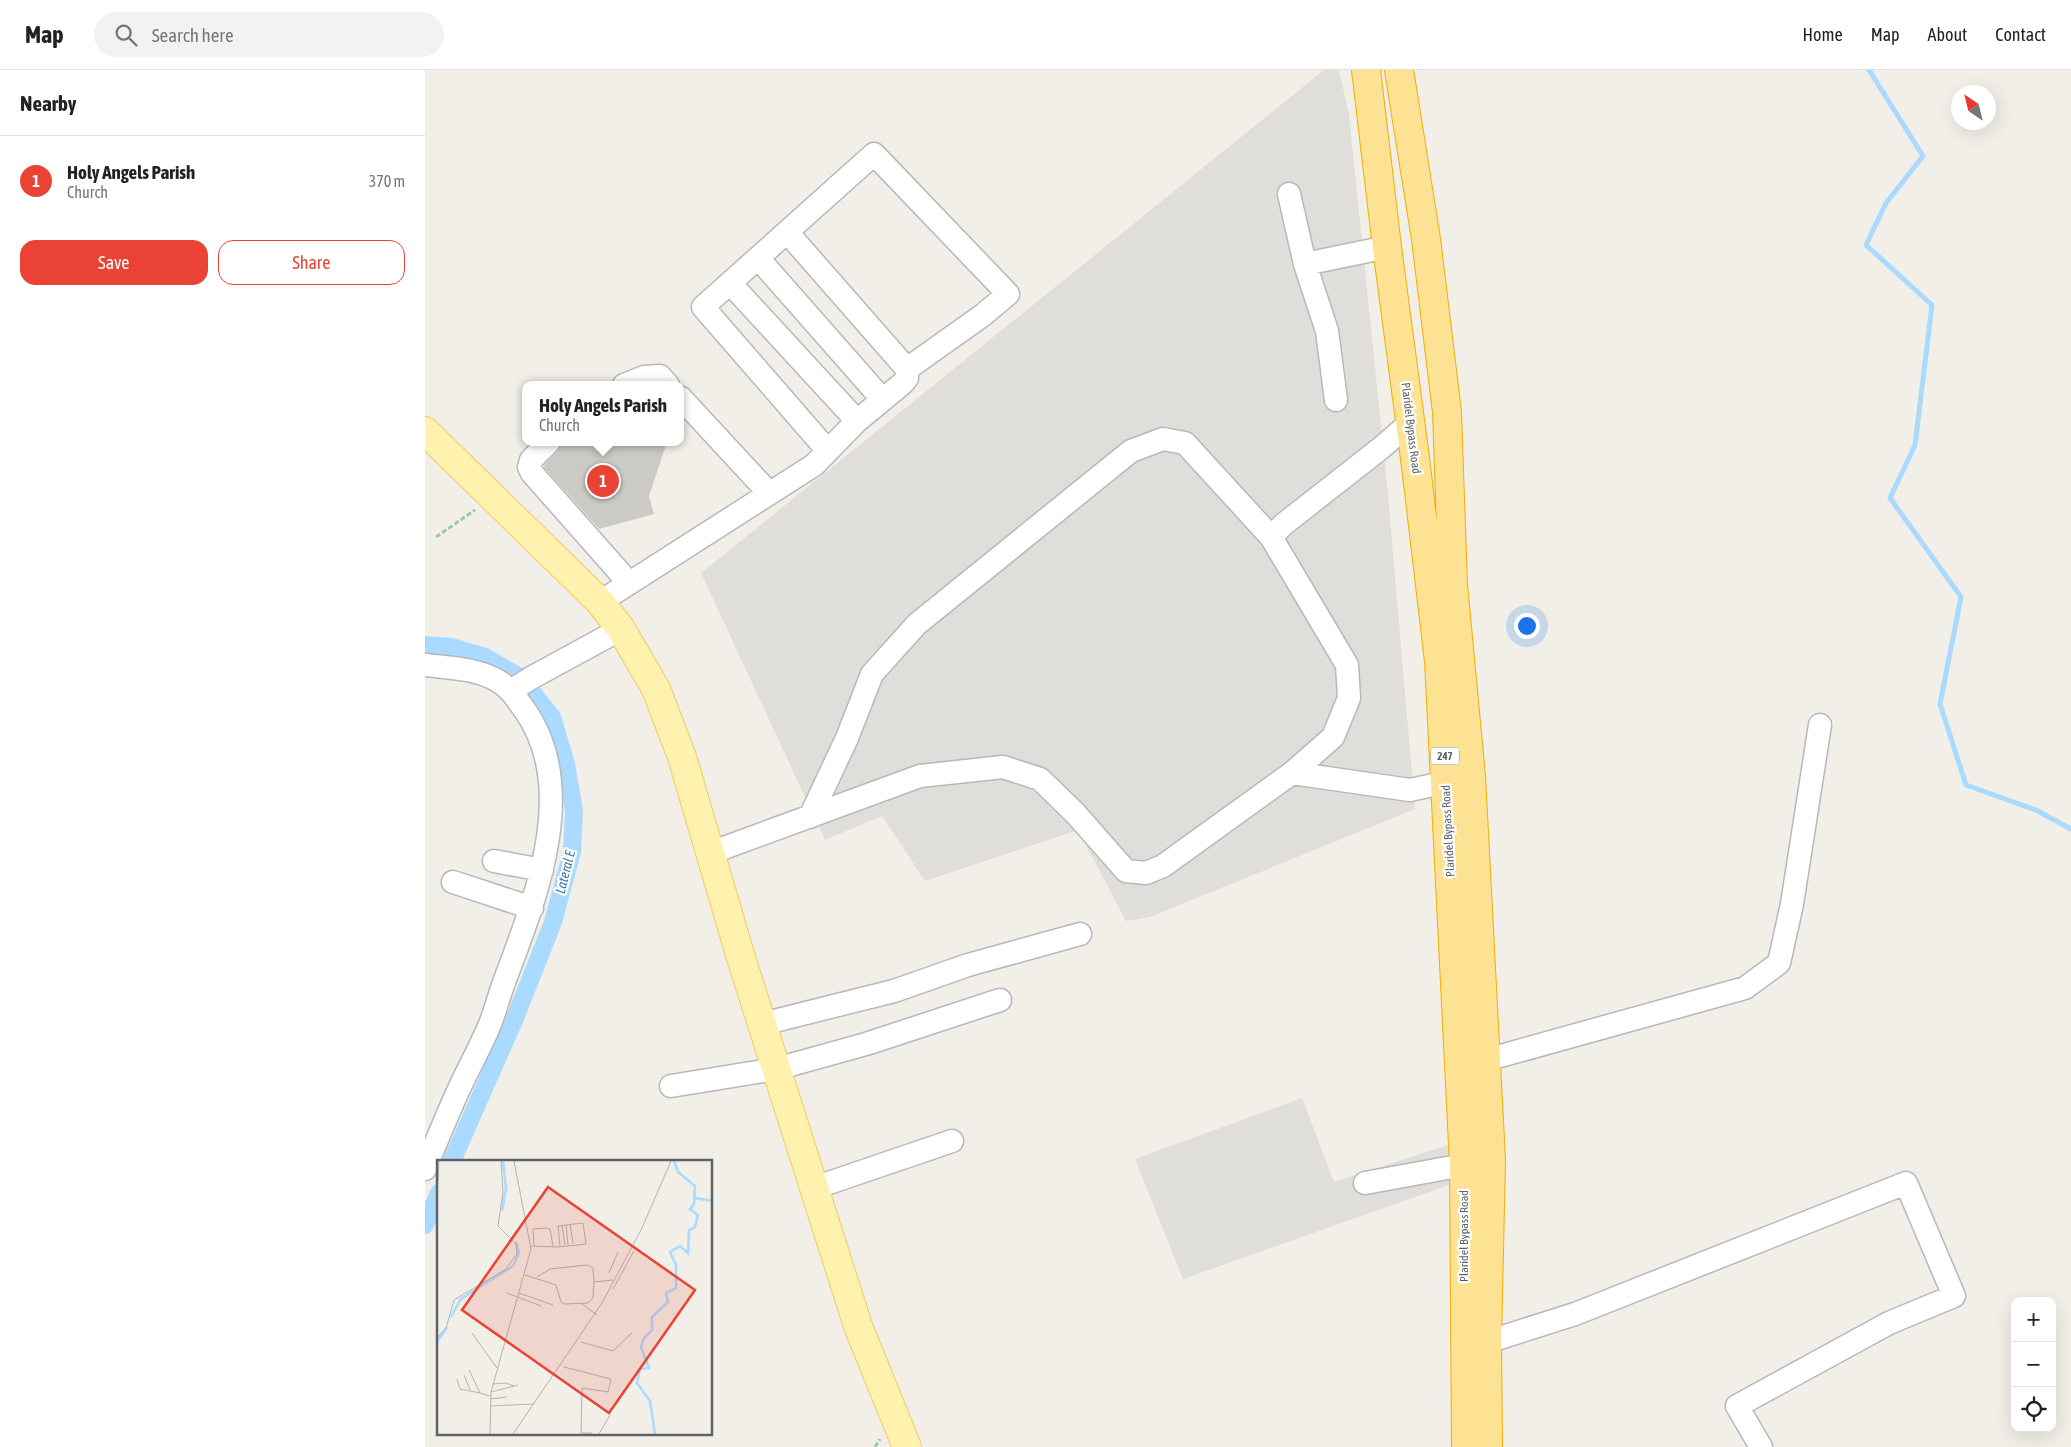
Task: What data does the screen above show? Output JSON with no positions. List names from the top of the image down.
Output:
{
  "streets": {
    "highway": ["Plaridel Bypass Road", "247"]
  },
  "water": ["Lateral E"],
  "north": "top left",
  "page": {
    "header": "Map",
    "search": "Search here",
    "nav": [
      "Home",
      "Map",
      "About",
      "Contact"
    ],
    "heading": "Nearby",
    "list": [
      {
        "mark": "1",
        "name": "Holy Angels Parish",
        "note": "Church",
        "value": "370 m"
      }
    ],
    "buttons": ["Save", "Share"],
    "popup": ["Holy Angels Parish", "Church"],
    "pins": "1",
    "map_buttons": ["+", "−"]
  }
}
